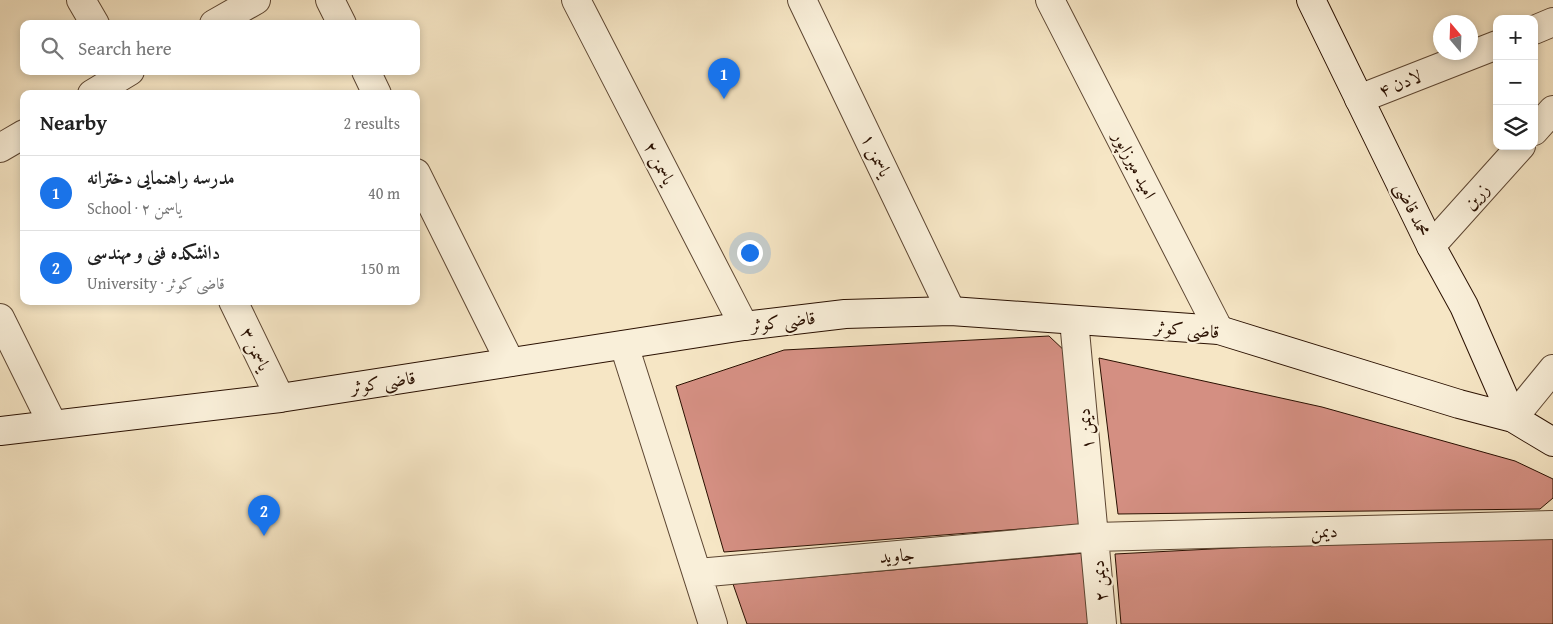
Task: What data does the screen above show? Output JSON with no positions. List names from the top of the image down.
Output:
{
  "streets": {
    "street": [
      "لادن ۴",
      "یاسمن ۱",
      "یاسمن ۲",
      "امید میرزاپور",
      "زرین",
      "محمد قاضی",
      "قاضی کوثر",
      "یاسمن ۳",
      "دیمن ۱",
      "دیمن",
      "جاوید",
      "دیمن ۲"
    ]
  },
  "crossings": [
    ["لادن ۴", "محمد قاضی"],
    ["یاسمن ۱", "قاضی کوثر"],
    ["یاسمن ۲", "قاضی کوثر"],
    ["امید میرزاپور", "قاضی کوثر"],
    ["زرین", "محمد قاضی"],
    ["محمد قاضی", "قاضی کوثر"],
    ["قاضی کوثر", "یاسمن ۳"],
    ["قاضی کوثر", "دیمن ۱"],
    ["دیمن ۱", "دیمن"],
    ["دیمن ۱", "جاوید"],
    ["دیمن ۱", "دیمن ۲"],
    ["دیمن", "جاوید"],
    ["دیمن", "دیمن ۲"],
    ["جاوید", "دیمن ۲"]
  ],
  "north": "top",
  "page": {
    "map_buttons": ["+", "−"],
    "search": "Search here",
    "pins": ["1", "2"],
    "heading": ["Nearby", "2 results"],
    "list": [
      {
        "mark": "1",
        "name": "مدرسه راهنمایی دخترانه",
        "note": "School · یاسمن ۲",
        "value": "40 m"
      },
      {
        "mark": "2",
        "name": "دانشکده فنی و مهندسی",
        "note": "University · قاضی کوثر",
        "value": "150 m"
      }
    ]
  }
}
